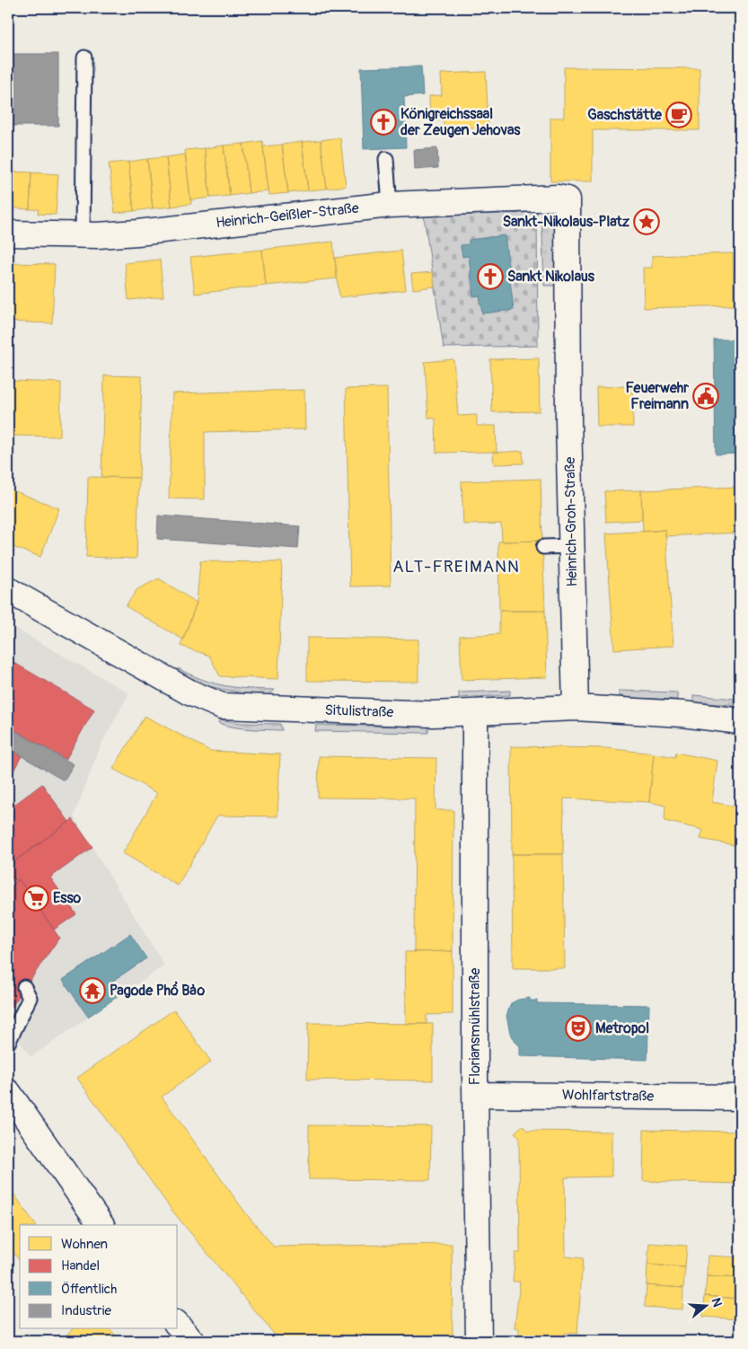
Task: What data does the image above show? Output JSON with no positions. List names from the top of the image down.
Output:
{
  "streets": {
    "street": [
      "Heinrich-Geißler-Straße",
      "Heinrich-Groh-Straße",
      "Situlistraße",
      "Floriansmühlstraße",
      "Wohlfartstraße"
    ]
  },
  "crossings": [
    ["Heinrich-Geißler-Straße", "Heinrich-Groh-Straße"],
    ["Heinrich-Groh-Straße", "Situlistraße"],
    ["Situlistraße", "Floriansmühlstraße"],
    ["Floriansmühlstraße", "Wohlfartstraße"]
  ],
  "districts": ["ALT-FREIMANN"],
  "places": {
    "cafe": ["Gaschstätte"],
    "church": ["Königreichssaal der Zeugen Jehovas", "Sankt Nikolaus"],
    "place": ["Sankt-Nikolaus-Platz"],
    "public building": ["Feuerwehr Freimann"],
    "supermarket": ["Esso"],
    "temple": ["Pagode Phổ Bảo"],
    "theatre": ["Metropol"]
  },
  "legend": [
    "Wohnen",
    "Handel",
    "Öffentlich",
    "Industrie"
  ],
  "north": "right"
}
